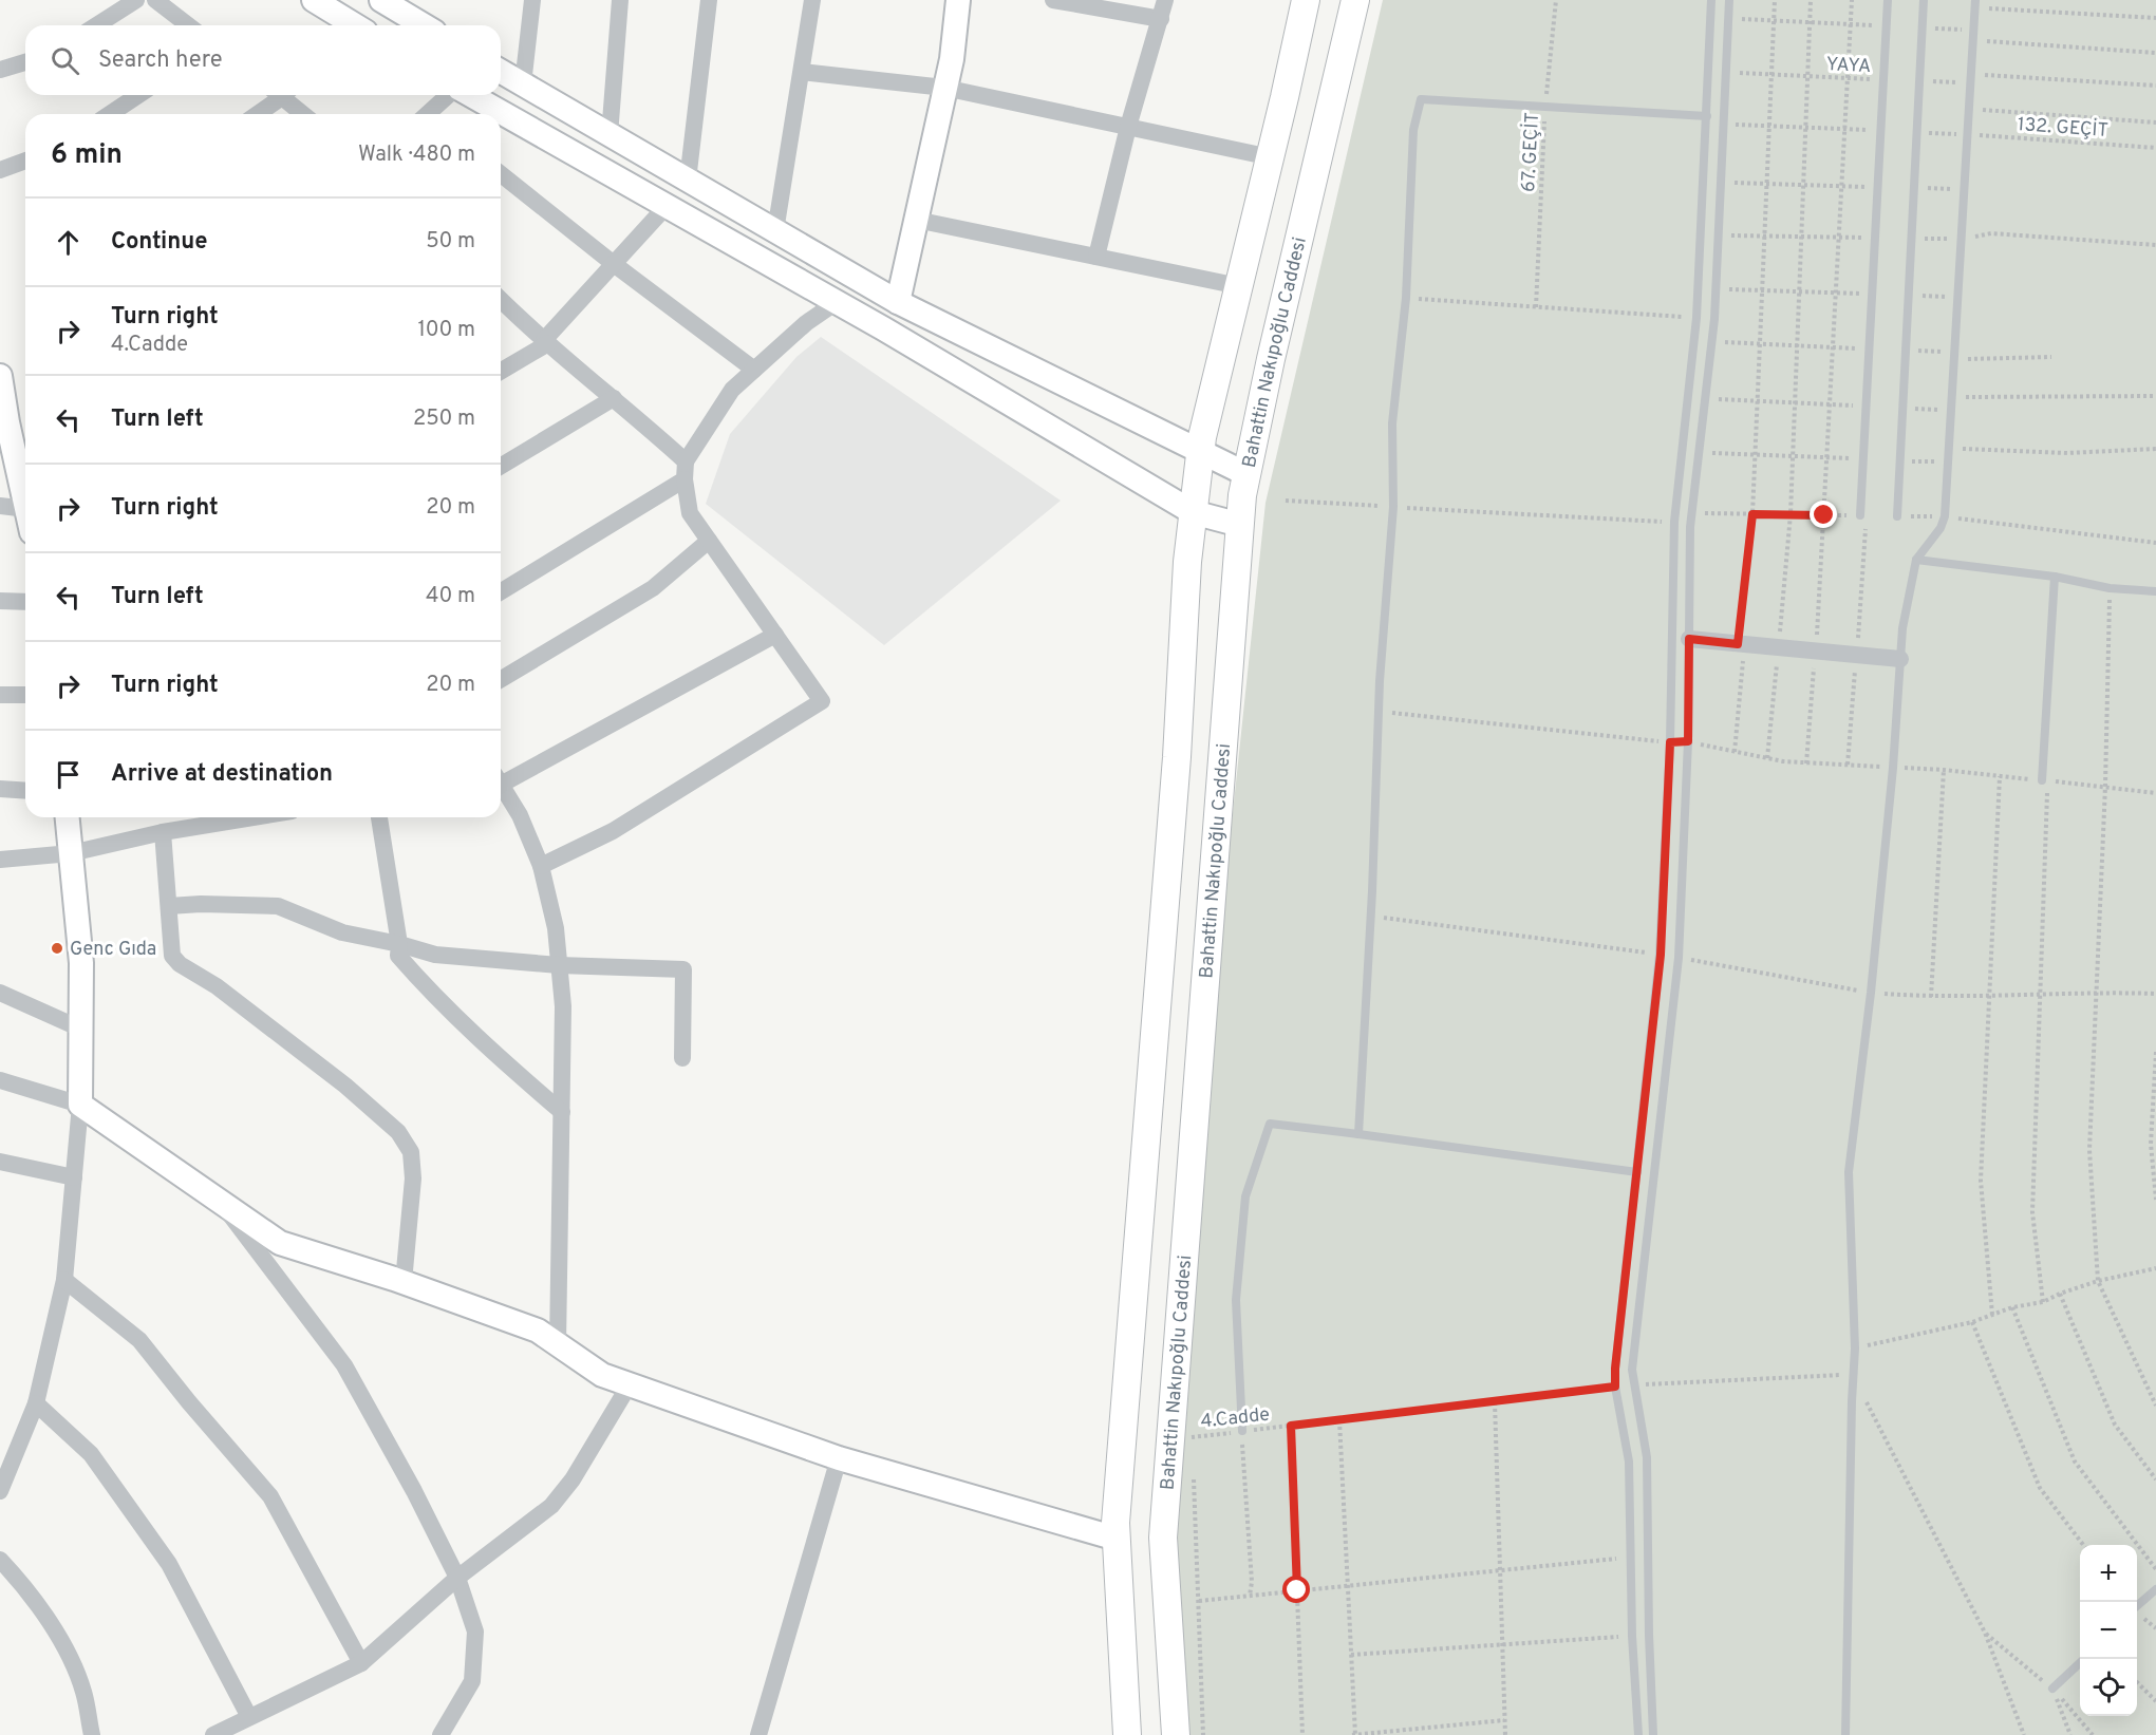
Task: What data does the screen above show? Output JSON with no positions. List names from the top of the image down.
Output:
{
  "streets": {
    "main road": ["Bahattin Nakıpoğlu Caddesi"],
    "path": [
      "YAYA",
      "132. GEÇİT",
      "67. GEÇİT",
      "4.Cadde"
    ]
  },
  "places": ["Genc Gıda"],
  "page": {
    "search": "Search here",
    "heading": ["6 min", "Walk · 480 m"],
    "list": [
      ["Continue", "50 m"],
      ["Turn right", "4.Cadde", "100 m"],
      ["Turn left", "250 m"],
      ["Turn right", "20 m"],
      ["Turn left", "40 m"],
      ["Turn right", "20 m"],
      "Arrive at destination"
    ],
    "map_buttons": ["+", "−"]
  }
}
